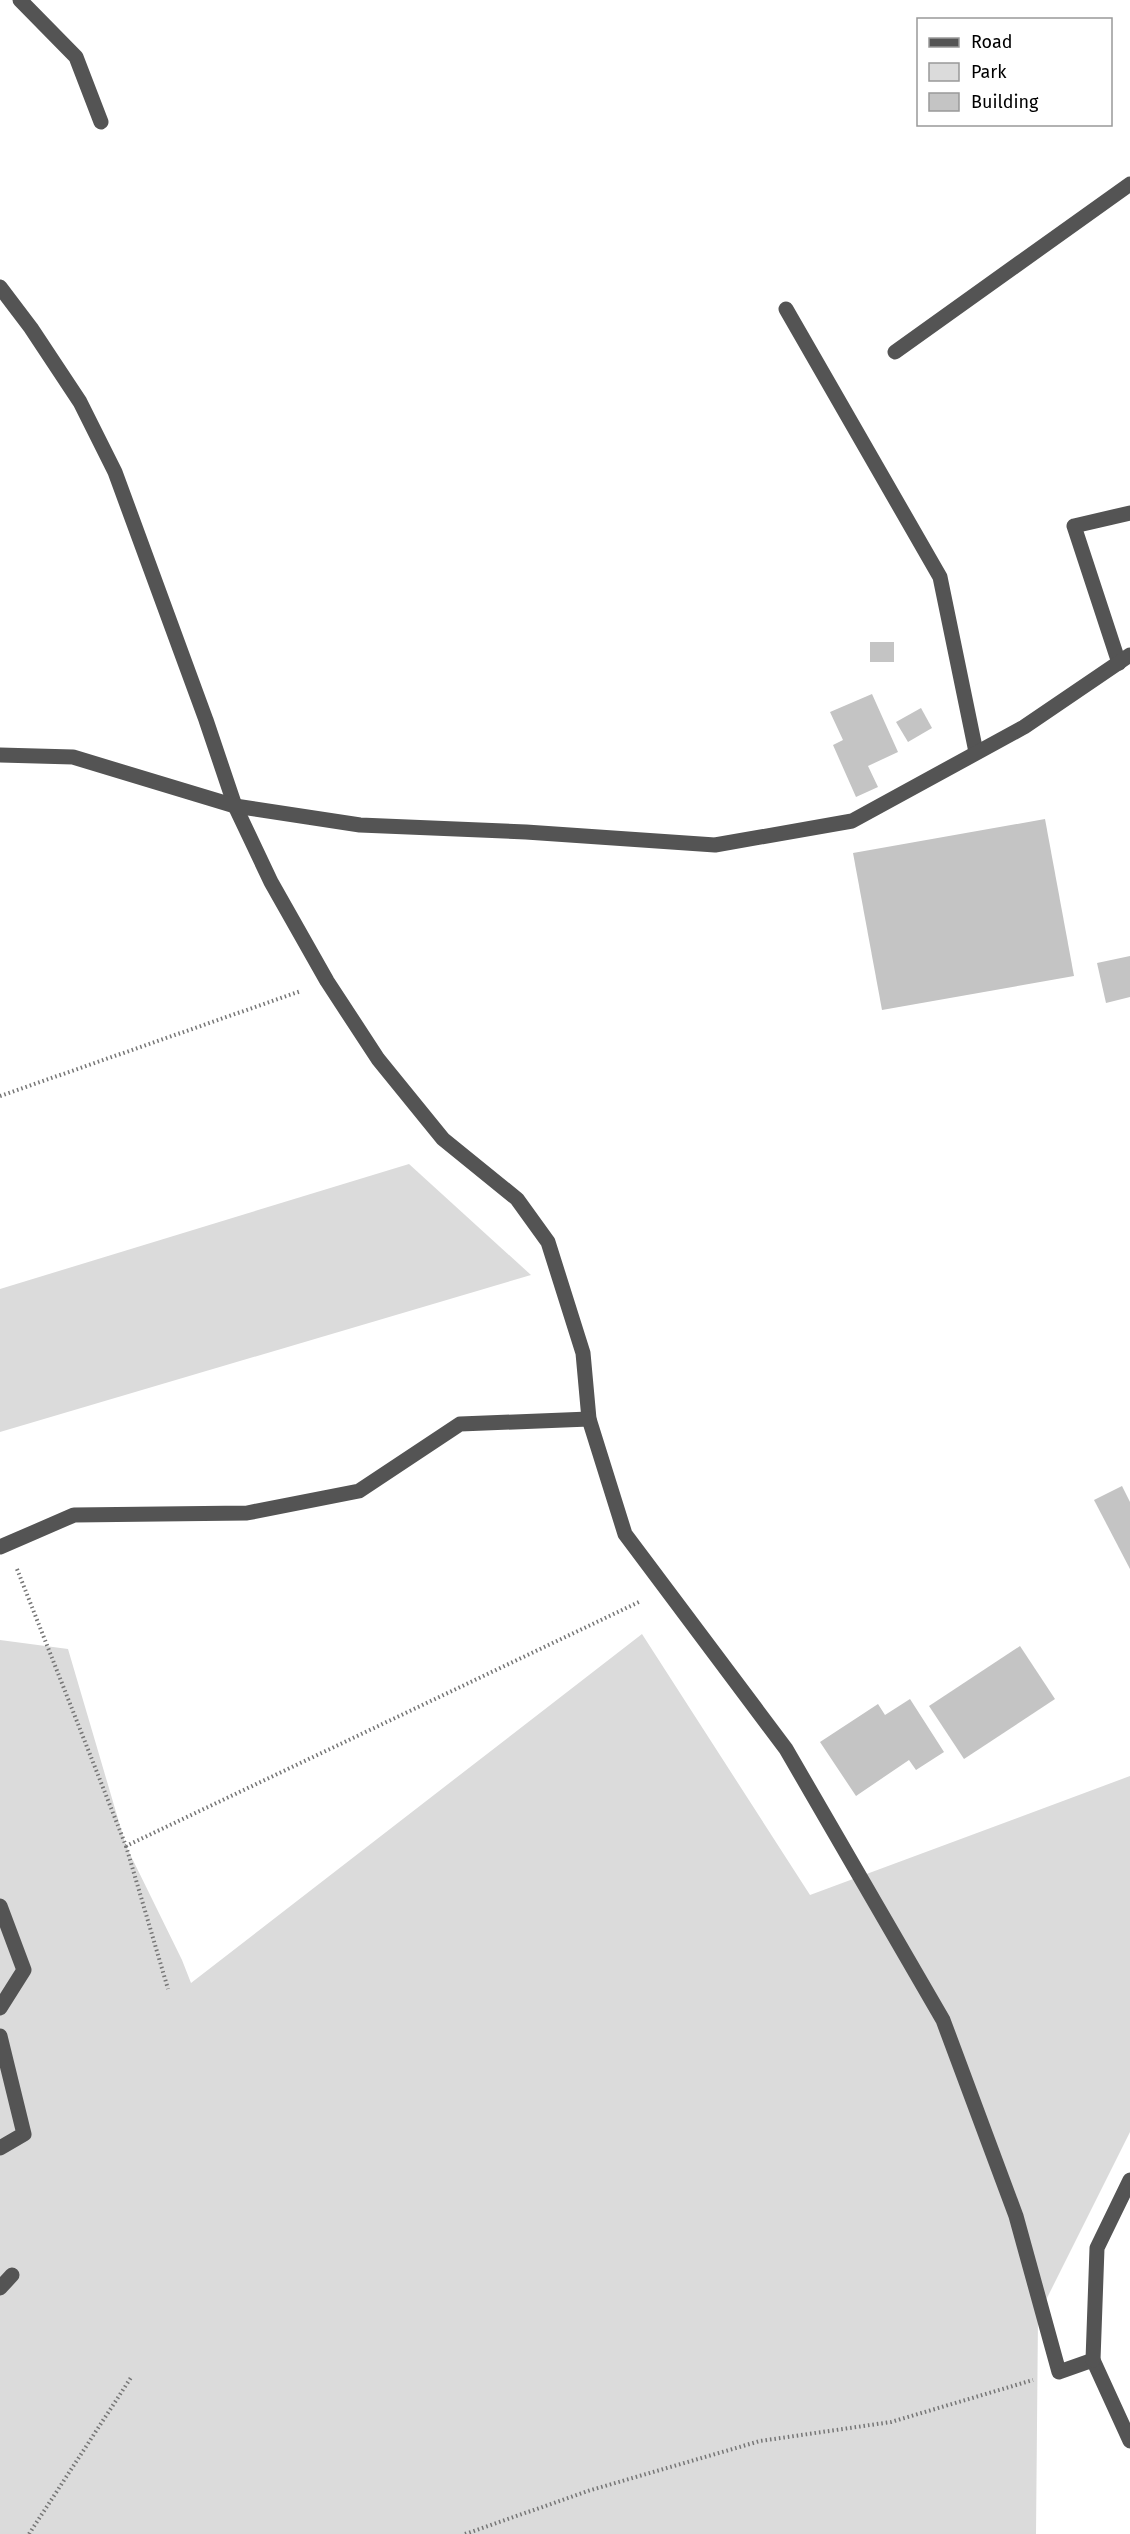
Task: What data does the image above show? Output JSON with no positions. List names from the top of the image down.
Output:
{
  "legend": ["Road", "Park", "Building"]
}
